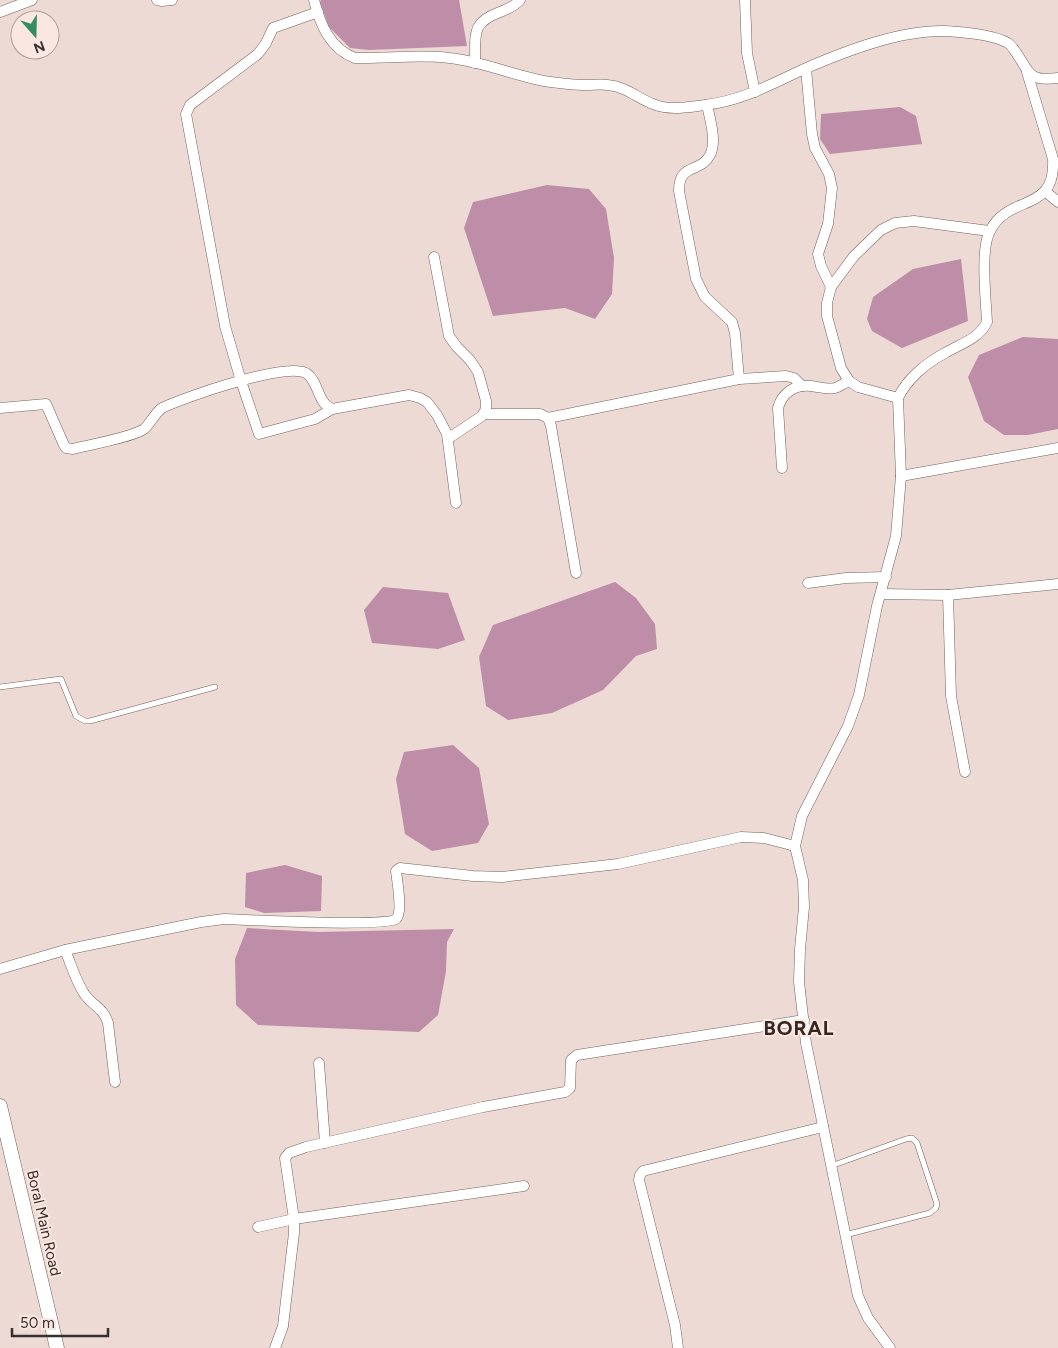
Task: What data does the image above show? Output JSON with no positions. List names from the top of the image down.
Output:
{
  "streets": {
    "main road": ["Boral Main Road"]
  },
  "districts": ["BORAL"],
  "scale_bar": "50 m",
  "north": "bottom"
}
